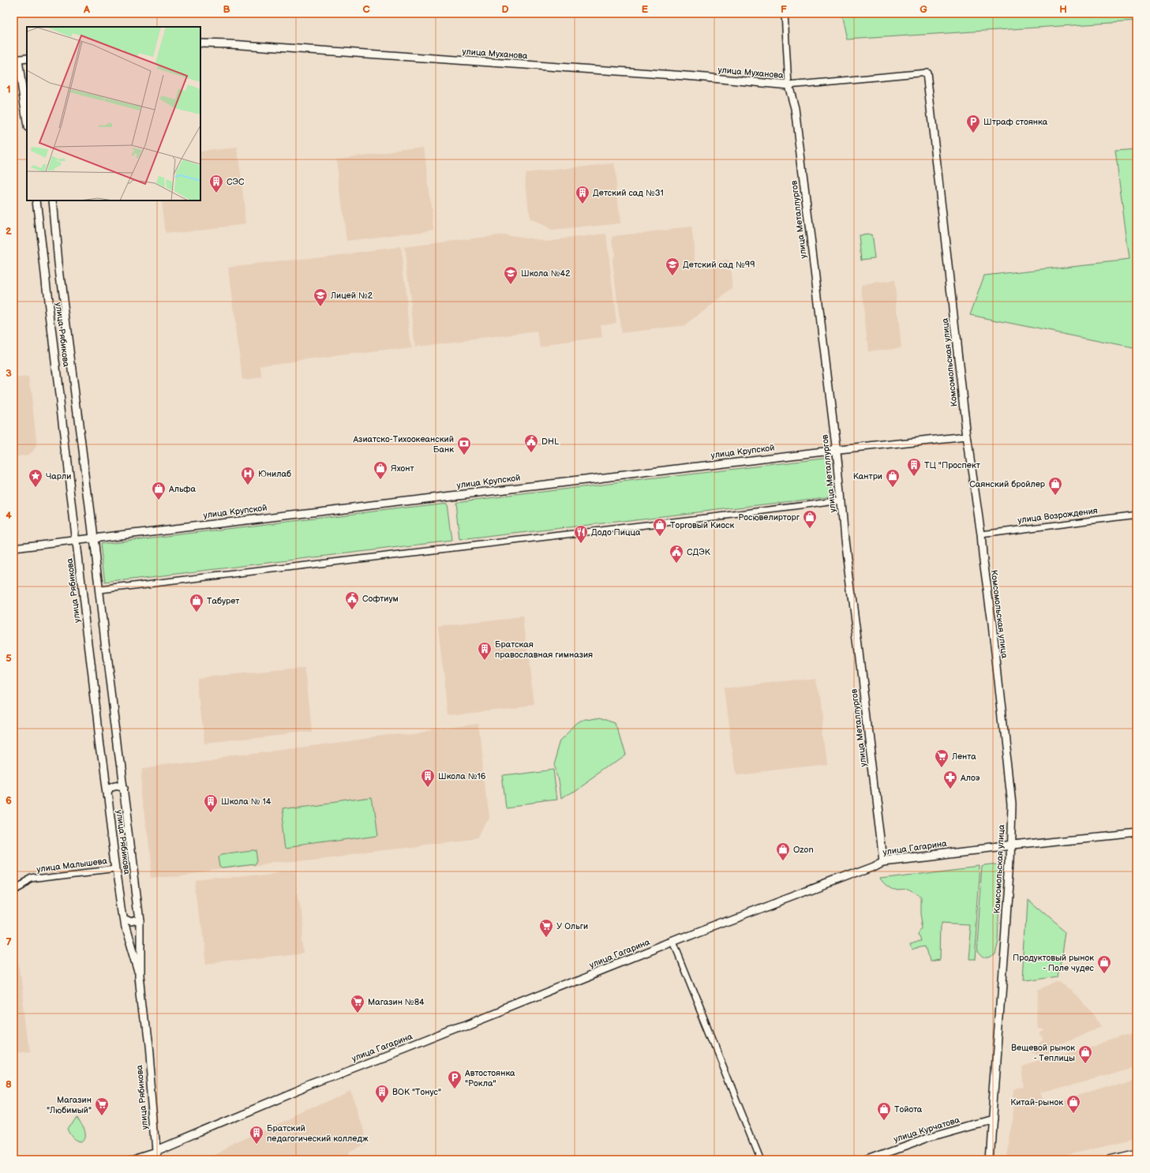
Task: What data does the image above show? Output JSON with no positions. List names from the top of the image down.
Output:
{
  "streets": {
    "street": [
      "улица Муханова",
      "улица Металлургов",
      "улица Рябикова",
      "Комсомольская улица",
      "улица Крупской",
      "улица Возрождения",
      "улица Гагарина",
      "улица Малышева",
      "улица Курчатова"
    ]
  },
  "crossings": [
    ["улица Муханова", "улица Металлургов"],
    ["улица Металлургов", "улица Крупской"],
    ["улица Металлургов", "улица Гагарина"],
    ["улица Рябикова", "улица Крупской"],
    ["улица Рябикова", "улица Гагарина"],
    ["улица Рябикова", "улица Малышева"],
    ["Комсомольская улица", "улица Крупской"],
    ["Комсомольская улица", "улица Возрождения"],
    ["Комсомольская улица", "улица Гагарина"],
    ["Комсомольская улица", "улица Курчатова"]
  ],
  "places": {
    "parking": ["Штраф стоянка", "Автостоянка \"Рокла\""],
    "building": [
      "СЭС",
      "Детский сад №31",
      "ТЦ \"Проспект",
      "Братская православная гимназия",
      "Школа №16",
      "Школа № 14",
      "ВОК \"Тонус\"",
      "Братский педагогический колледж"
    ],
    "school or university": ["Детский сад №99", "Школа №42", "Лицей №2"],
    "public building": ["DHL", "СДЭК", "Софтиум"],
    "bank": ["Азиатско-Тихоокеанский Банк"],
    "shop": [
      "Яхонт",
      "Кантри",
      "Саянский бройлер",
      "Альфа",
      "Росювелирторг",
      "Торговый Киоск",
      "Табурет",
      "Ozon",
      "Продуктовый рынок - Поле чудес",
      "Вещевой рынок - Теплицы",
      "Китай-рынок",
      "Тойота"
    ],
    "hospital": ["Юнилаб"],
    "place": ["Чарли"],
    "restaurant": ["Додо Пицца"],
    "supermarket": [
      "Лента",
      "У Ольги",
      "Магазин №84",
      "Магазин \"Любимый\""
    ],
    "pharmacy": ["Алоэ"]
  },
  "grid": {
    "columns": [
      "A",
      "B",
      "C",
      "D",
      "E",
      "F",
      "G",
      "H"
    ],
    "rows": [
      "1",
      "2",
      "3",
      "4",
      "5",
      "6",
      "7",
      "8"
    ]
  }
}
